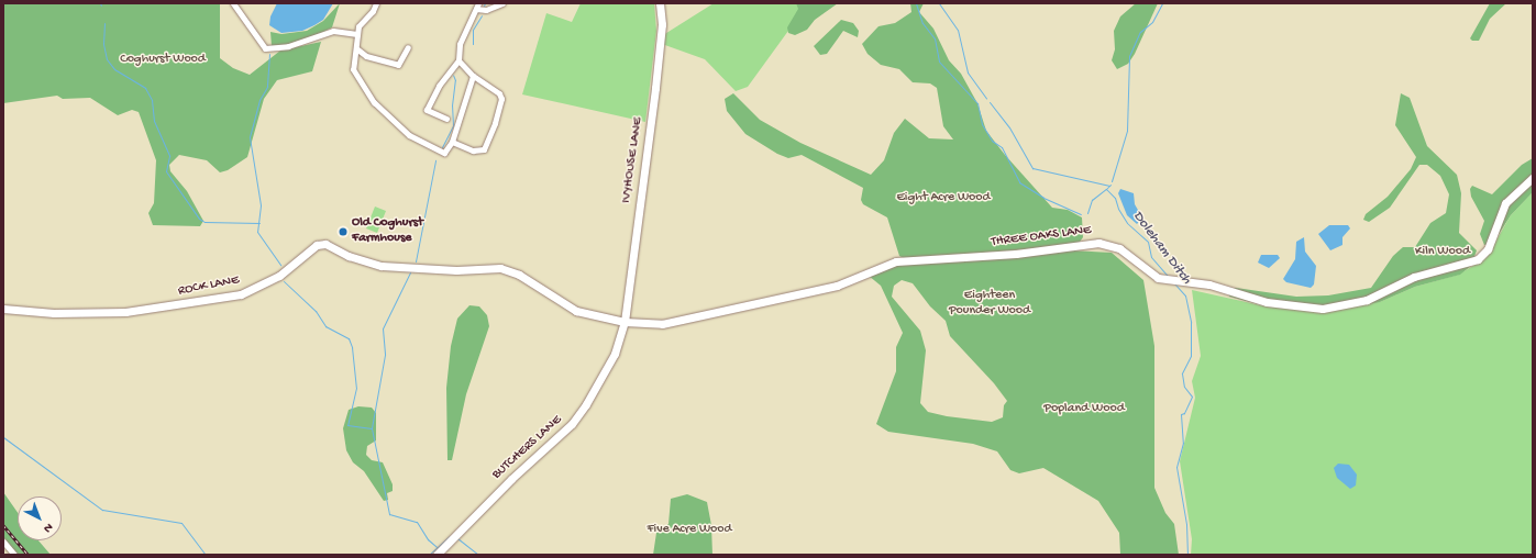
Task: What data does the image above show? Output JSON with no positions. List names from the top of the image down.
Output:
{
  "streets": {
    "street": [
      "IVYHOUSE LANE",
      "THREE OAKS LANE",
      "ROCK LANE",
      "BUTCHERS LANE"
    ]
  },
  "crossings": [
    ["IVYHOUSE LANE", "THREE OAKS LANE"],
    ["IVYHOUSE LANE", "ROCK LANE"],
    ["IVYHOUSE LANE", "BUTCHERS LANE"],
    ["THREE OAKS LANE", "ROCK LANE"],
    ["THREE OAKS LANE", "BUTCHERS LANE"],
    ["ROCK LANE", "BUTCHERS LANE"]
  ],
  "water": ["Doleham Ditch"],
  "parks": [
    "Coghurst Wood",
    "Eight Acre Wood",
    "Kiln Wood",
    "Eighteen Pounder Wood",
    "Popland Wood",
    "Five Acre Wood"
  ],
  "places": ["Old Coghurst Farmhouse"],
  "north": "bottom right"
}
